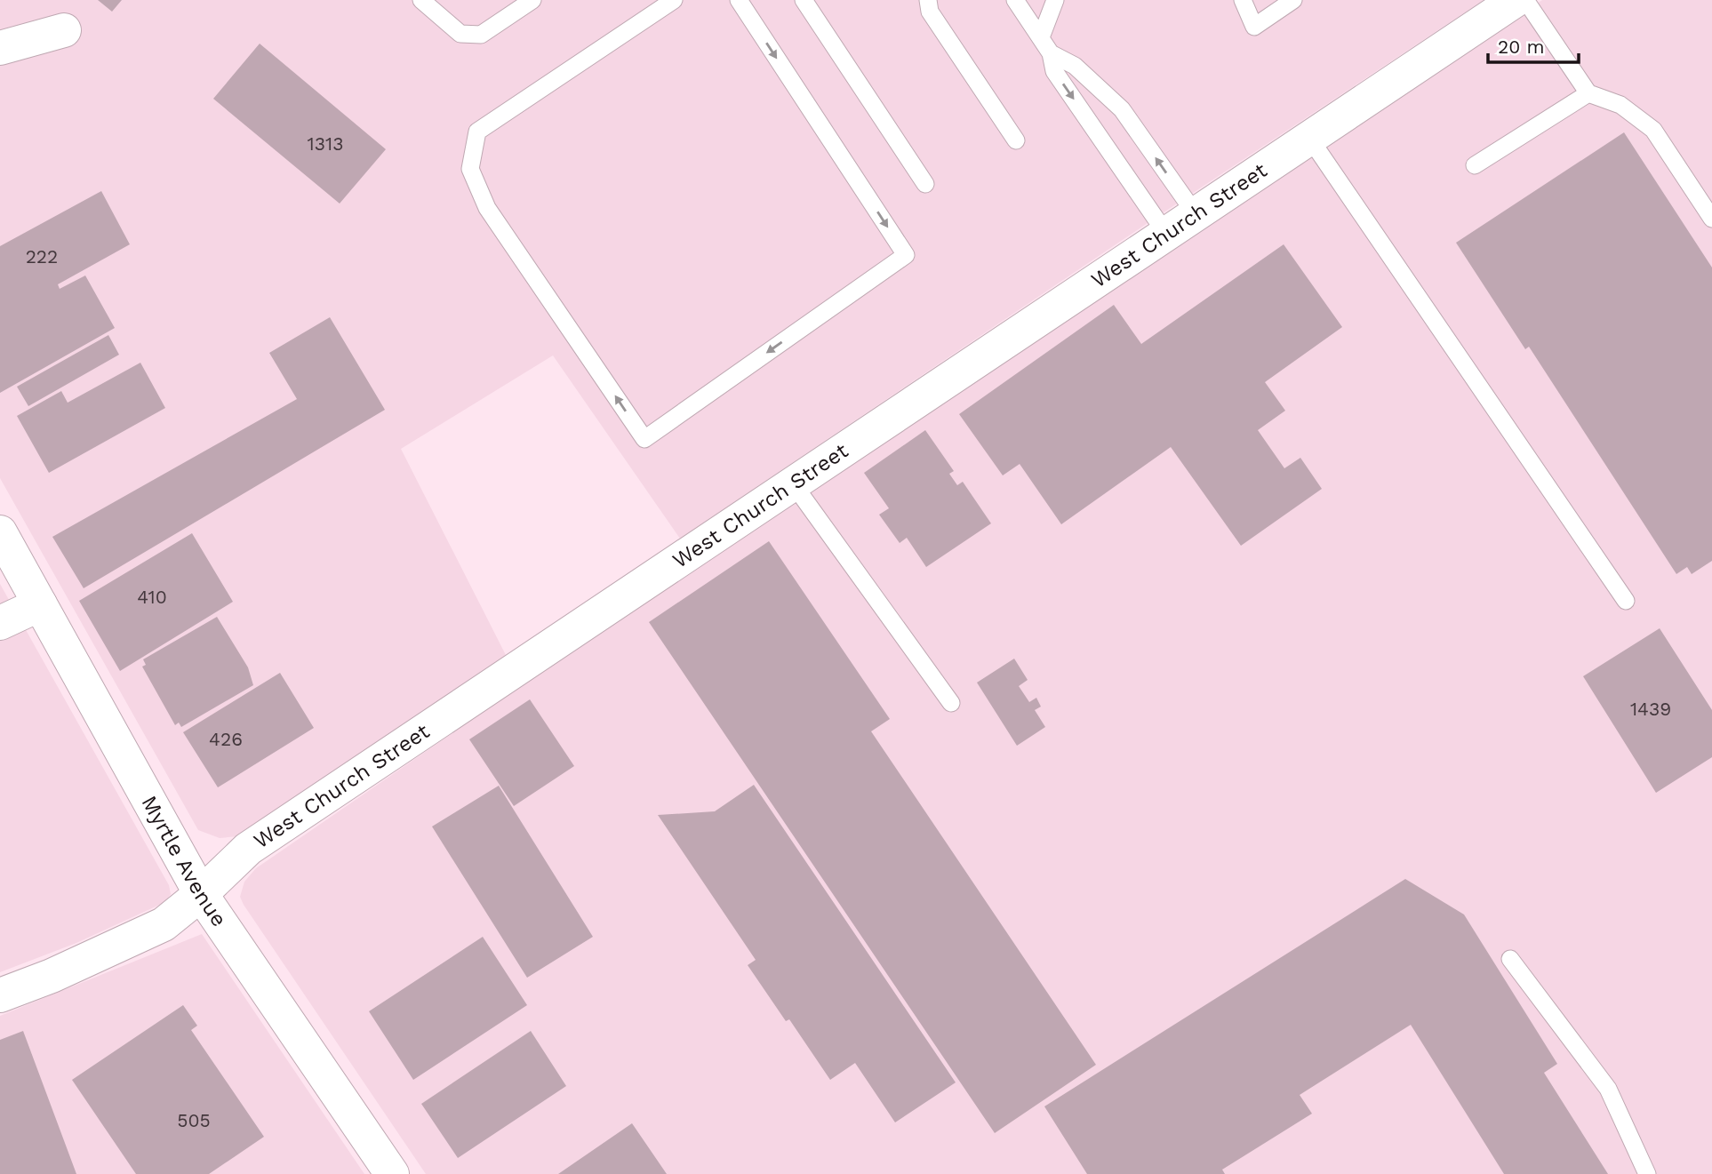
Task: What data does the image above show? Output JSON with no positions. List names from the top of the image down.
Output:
{
  "streets": {
    "street": ["West Church Street", "Myrtle Avenue"]
  },
  "crossings": [
    ["West Church Street", "Myrtle Avenue"]
  ],
  "house_numbers": [
    "1313",
    "222",
    "410",
    "1439",
    "426",
    "505"
  ],
  "scale_bar": "20 m"
}
